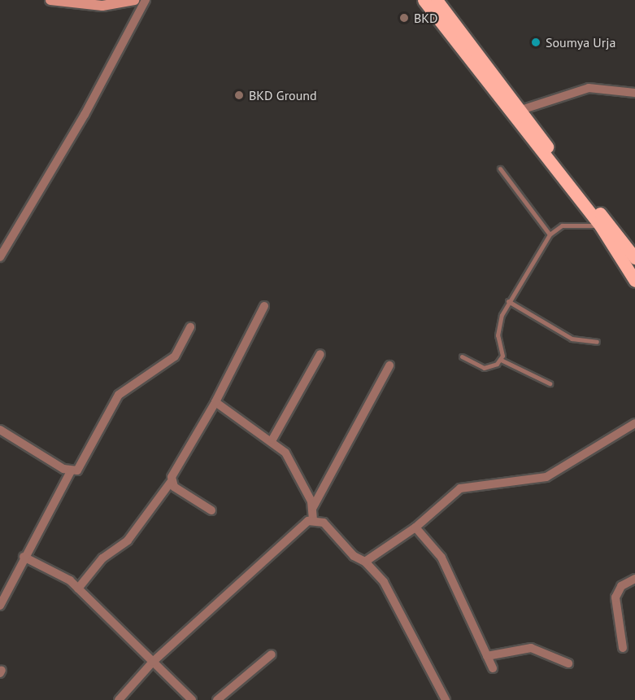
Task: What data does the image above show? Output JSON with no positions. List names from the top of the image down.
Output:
{
  "places": ["BKD", "Soumya Urja", "BKD Ground"]
}
